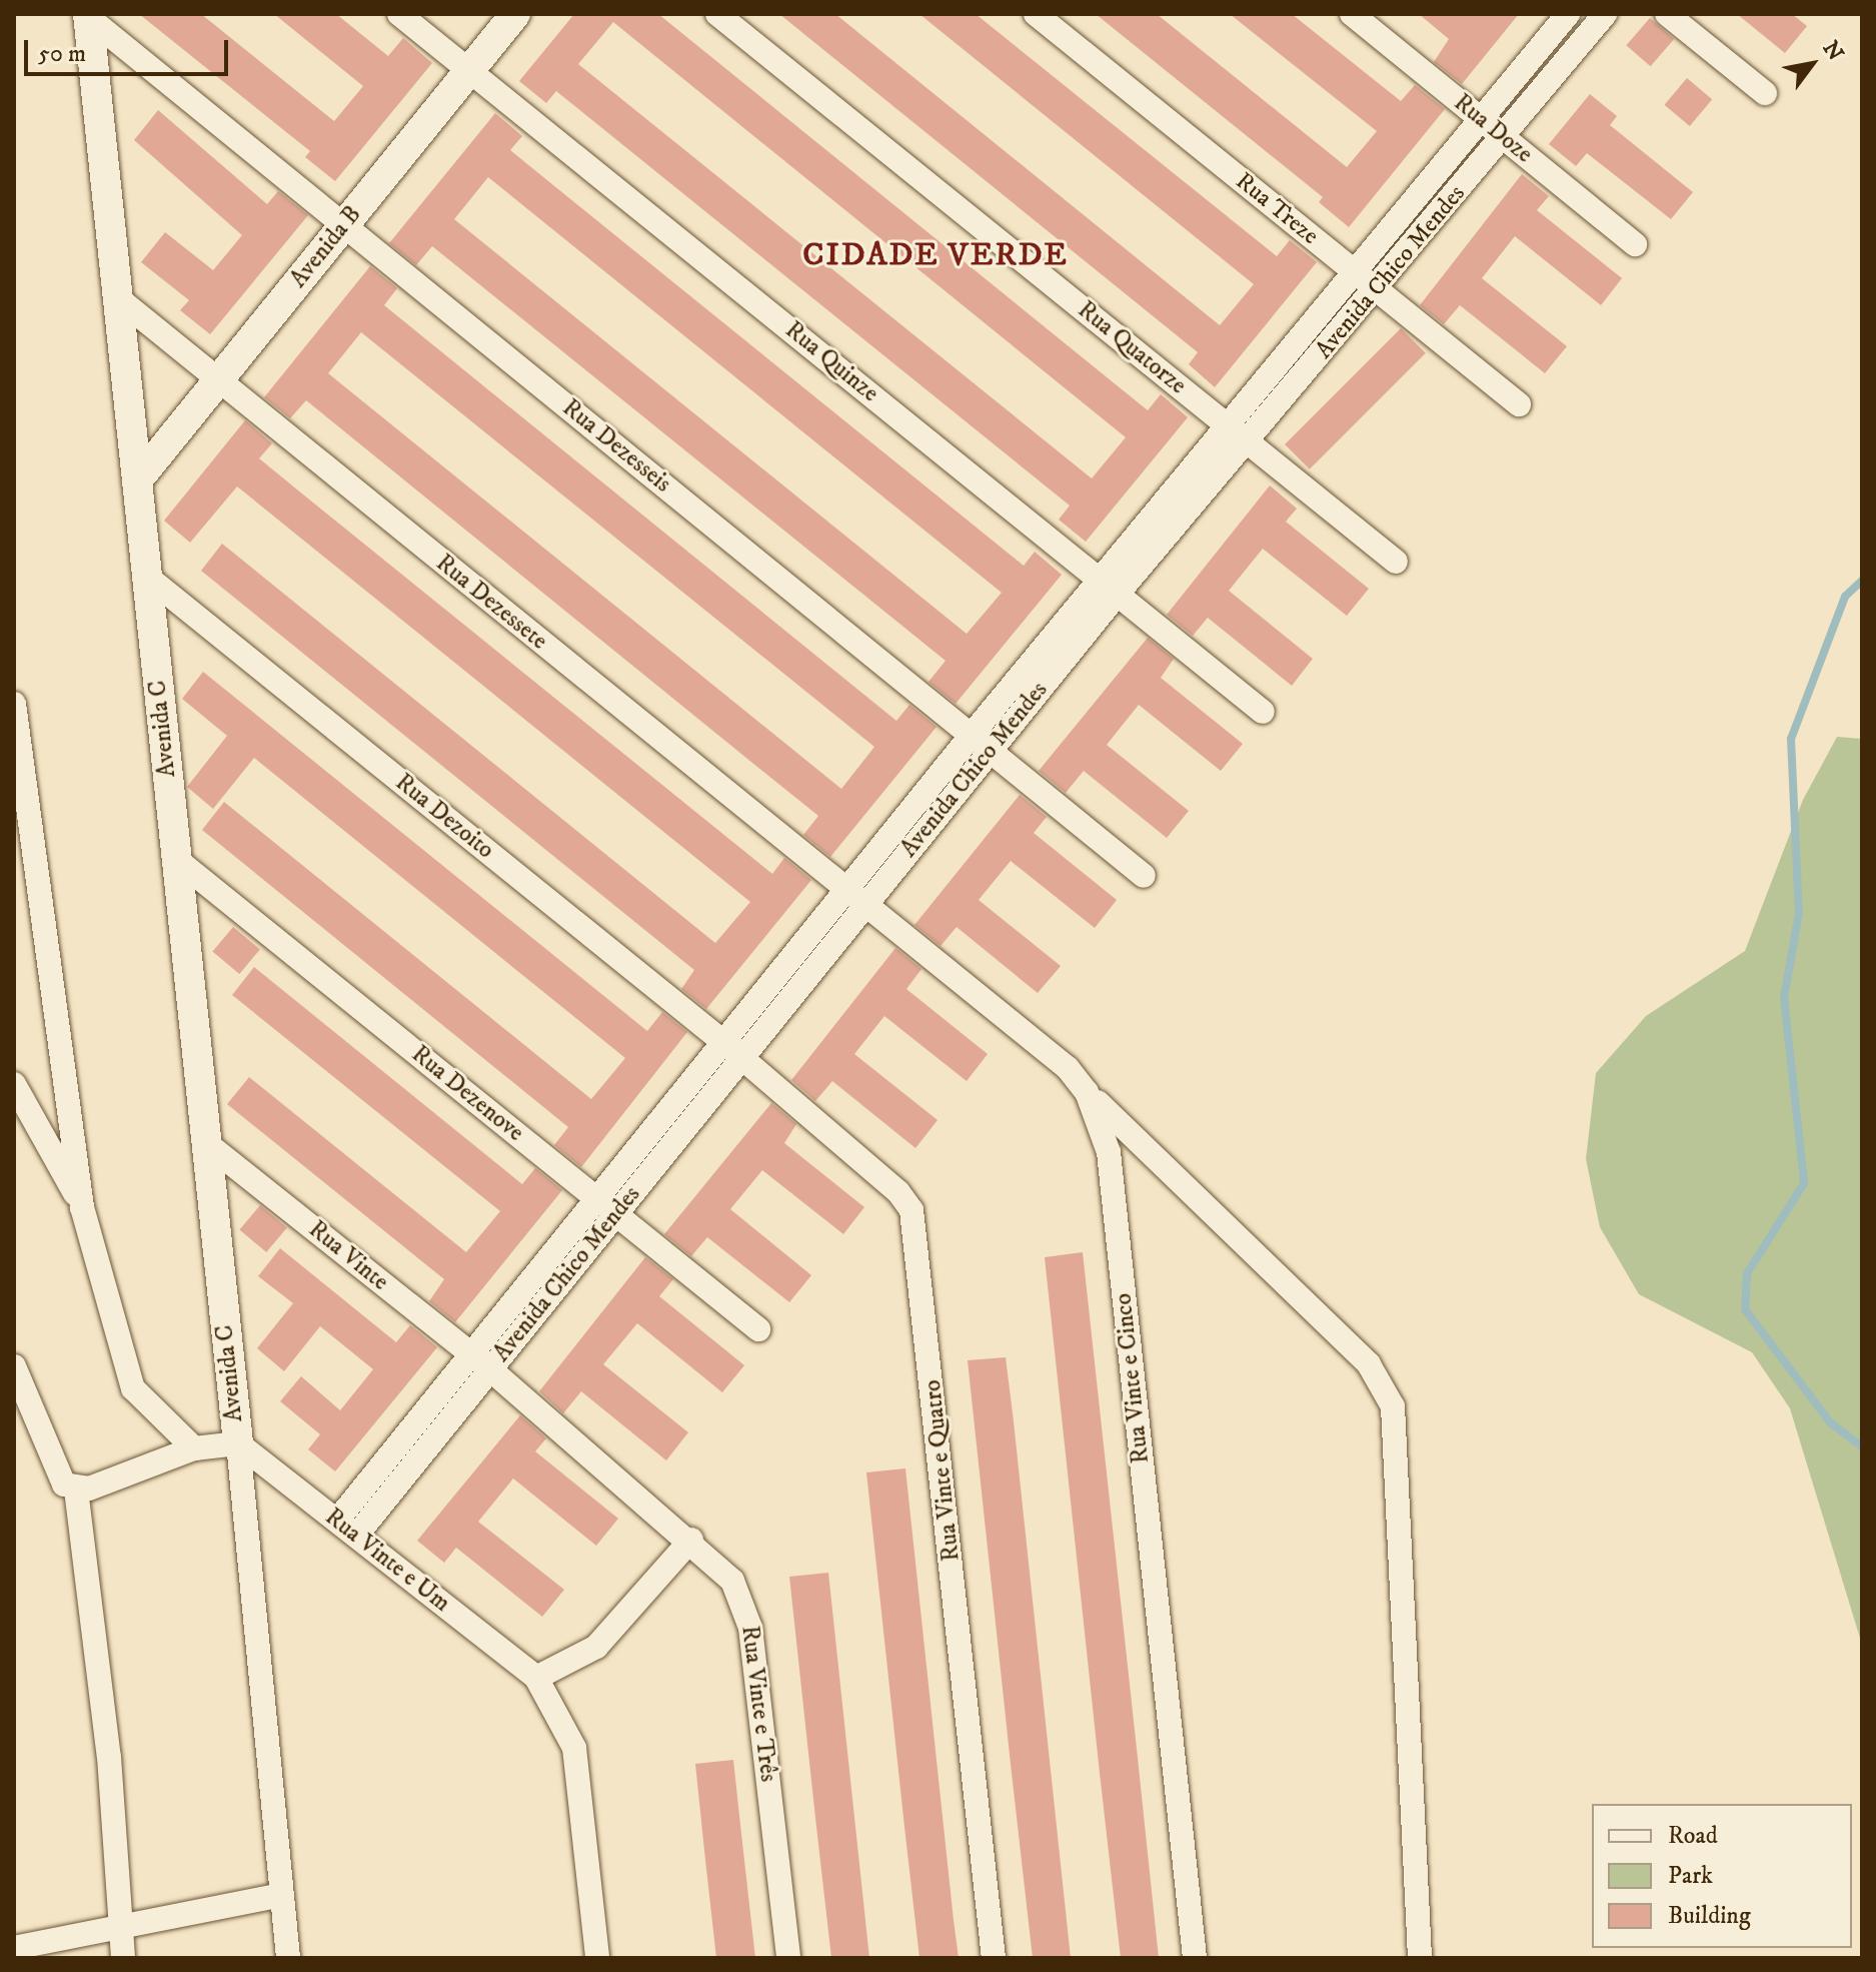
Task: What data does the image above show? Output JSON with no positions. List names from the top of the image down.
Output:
{
  "streets": {
    "street": [
      "Rua Doze",
      "Rua Treze",
      "Avenida B",
      "Avenida Chico Mendes",
      "Rua Quatorze",
      "Rua Quinze",
      "Rua Dezesseis",
      "Rua Dezessete",
      "Avenida C",
      "Rua Dezoito",
      "Rua Dezenove",
      "Rua Vinte",
      "Rua Vinte e Cinco",
      "Rua Vinte e Quatro",
      "Rua Vinte e Um",
      "Rua Vinte e Três"
    ]
  },
  "crossings": [
    ["Rua Doze", "Avenida Chico Mendes"],
    ["Rua Treze", "Avenida Chico Mendes"],
    ["Avenida B", "Rua Quinze"],
    ["Avenida B", "Rua Dezesseis"],
    ["Avenida B", "Rua Dezessete"],
    ["Avenida B", "Avenida C"],
    ["Avenida Chico Mendes", "Rua Quatorze"],
    ["Avenida Chico Mendes", "Rua Quinze"],
    ["Avenida Chico Mendes", "Rua Dezesseis"],
    ["Avenida Chico Mendes", "Rua Dezessete"],
    ["Avenida Chico Mendes", "Rua Dezoito"],
    ["Avenida Chico Mendes", "Rua Dezenove"],
    ["Avenida Chico Mendes", "Rua Vinte"],
    ["Avenida Chico Mendes", "Rua Vinte e Cinco"],
    ["Avenida Chico Mendes", "Rua Vinte e Quatro"],
    ["Avenida Chico Mendes", "Rua Vinte e Um"],
    ["Avenida Chico Mendes", "Rua Vinte e Três"],
    ["Rua Dezesseis", "Avenida C"],
    ["Rua Dezessete", "Avenida C"],
    ["Rua Dezessete", "Rua Vinte e Cinco"],
    ["Avenida C", "Rua Dezoito"],
    ["Avenida C", "Rua Dezenove"],
    ["Avenida C", "Rua Vinte"],
    ["Avenida C", "Rua Vinte e Um"],
    ["Rua Dezoito", "Rua Vinte e Quatro"],
    ["Rua Vinte", "Rua Vinte e Três"]
  ],
  "districts": ["CIDADE VERDE"],
  "legend": ["Road", "Park", "Building"],
  "scale_bar": "50 m",
  "north": "top right"
}
